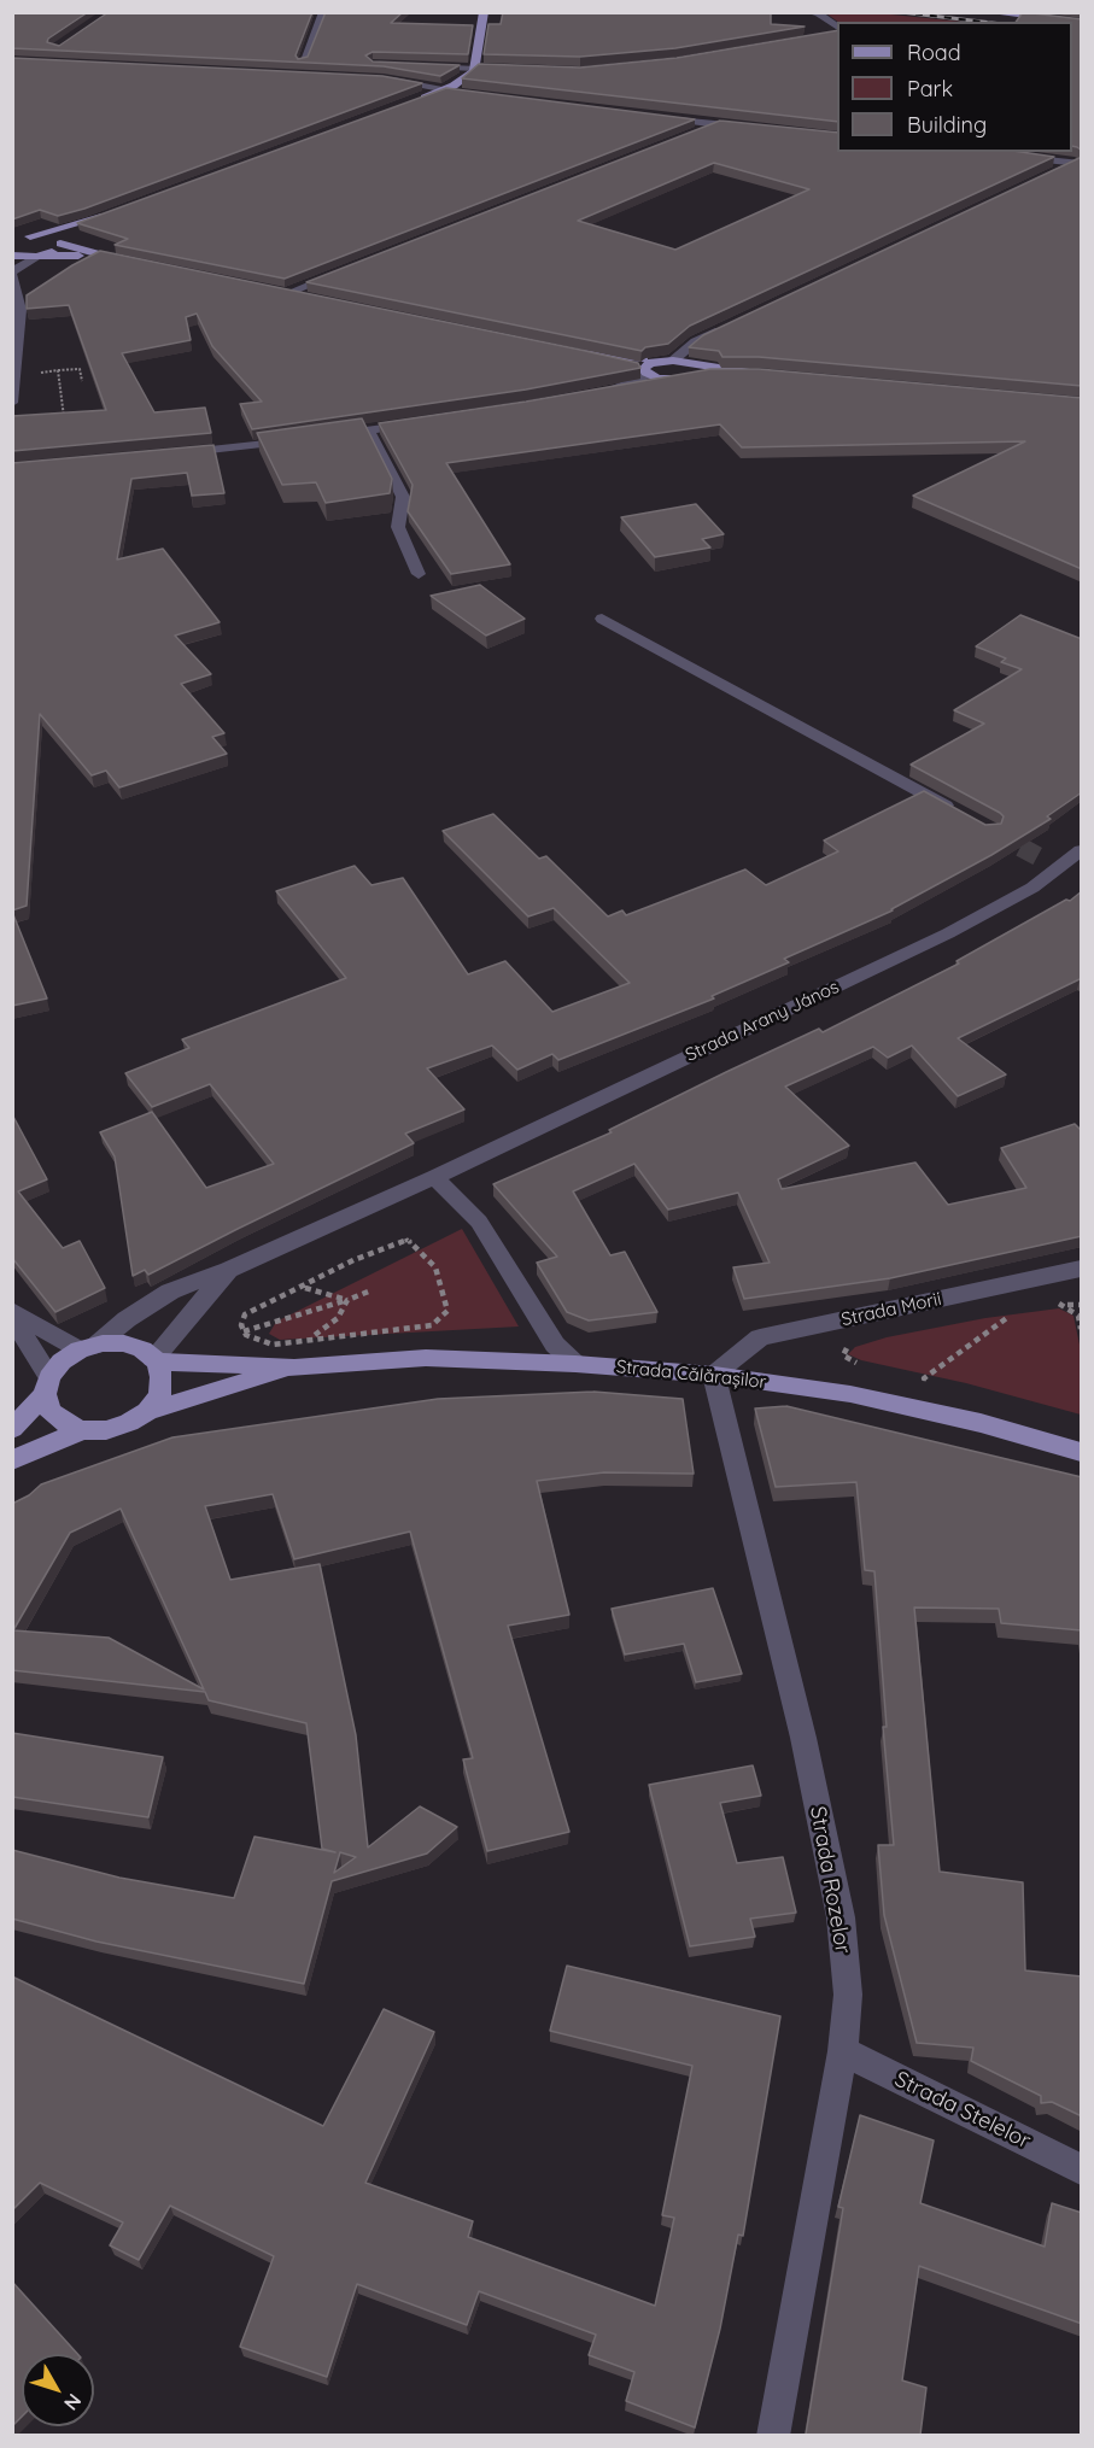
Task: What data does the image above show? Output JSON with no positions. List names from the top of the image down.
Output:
{
  "streets": {
    "main road": ["Strada Călărașilor"],
    "street": [
      "Strada Arany János",
      "Strada Morii",
      "Strada Rozelor",
      "Strada Stelelor"
    ]
  },
  "crossings": [
    ["Strada Arany János", "Strada Călărașilor"],
    ["Strada Morii", "Strada Călărașilor"],
    ["Strada Morii", "Strada Rozelor"],
    ["Strada Călărașilor", "Strada Rozelor"],
    ["Strada Rozelor", "Strada Stelelor"]
  ],
  "legend": ["Road", "Park", "Building"],
  "north": "bottom right"
}
